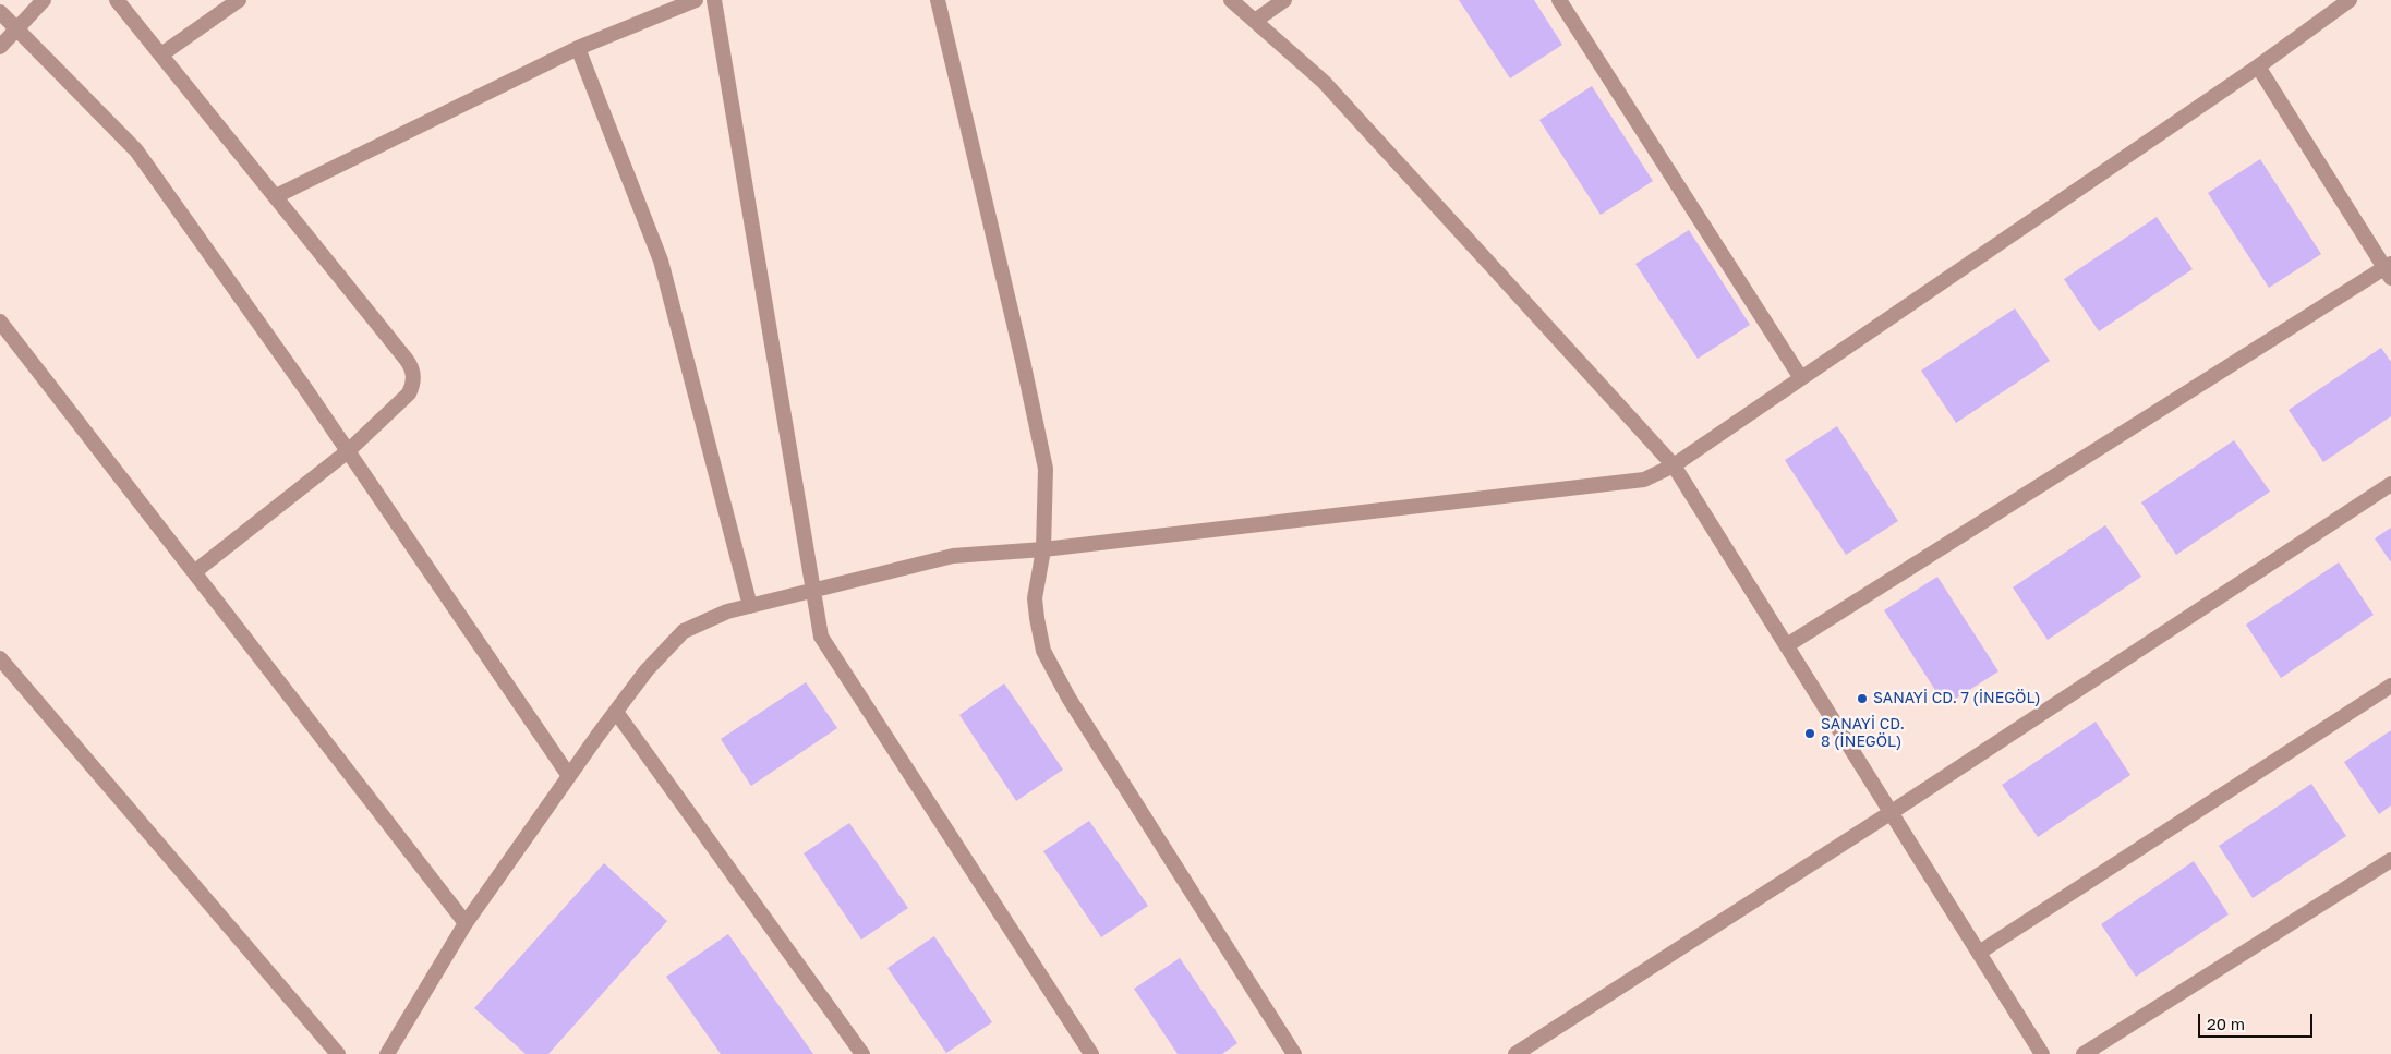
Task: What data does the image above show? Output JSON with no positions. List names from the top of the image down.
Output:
{
  "places": ["SANAYİ CD. 7 (İNEGÖL)", "SANAYİ CD. 8 (İNEGÖL)"],
  "scale_bar": "20 m"
}
